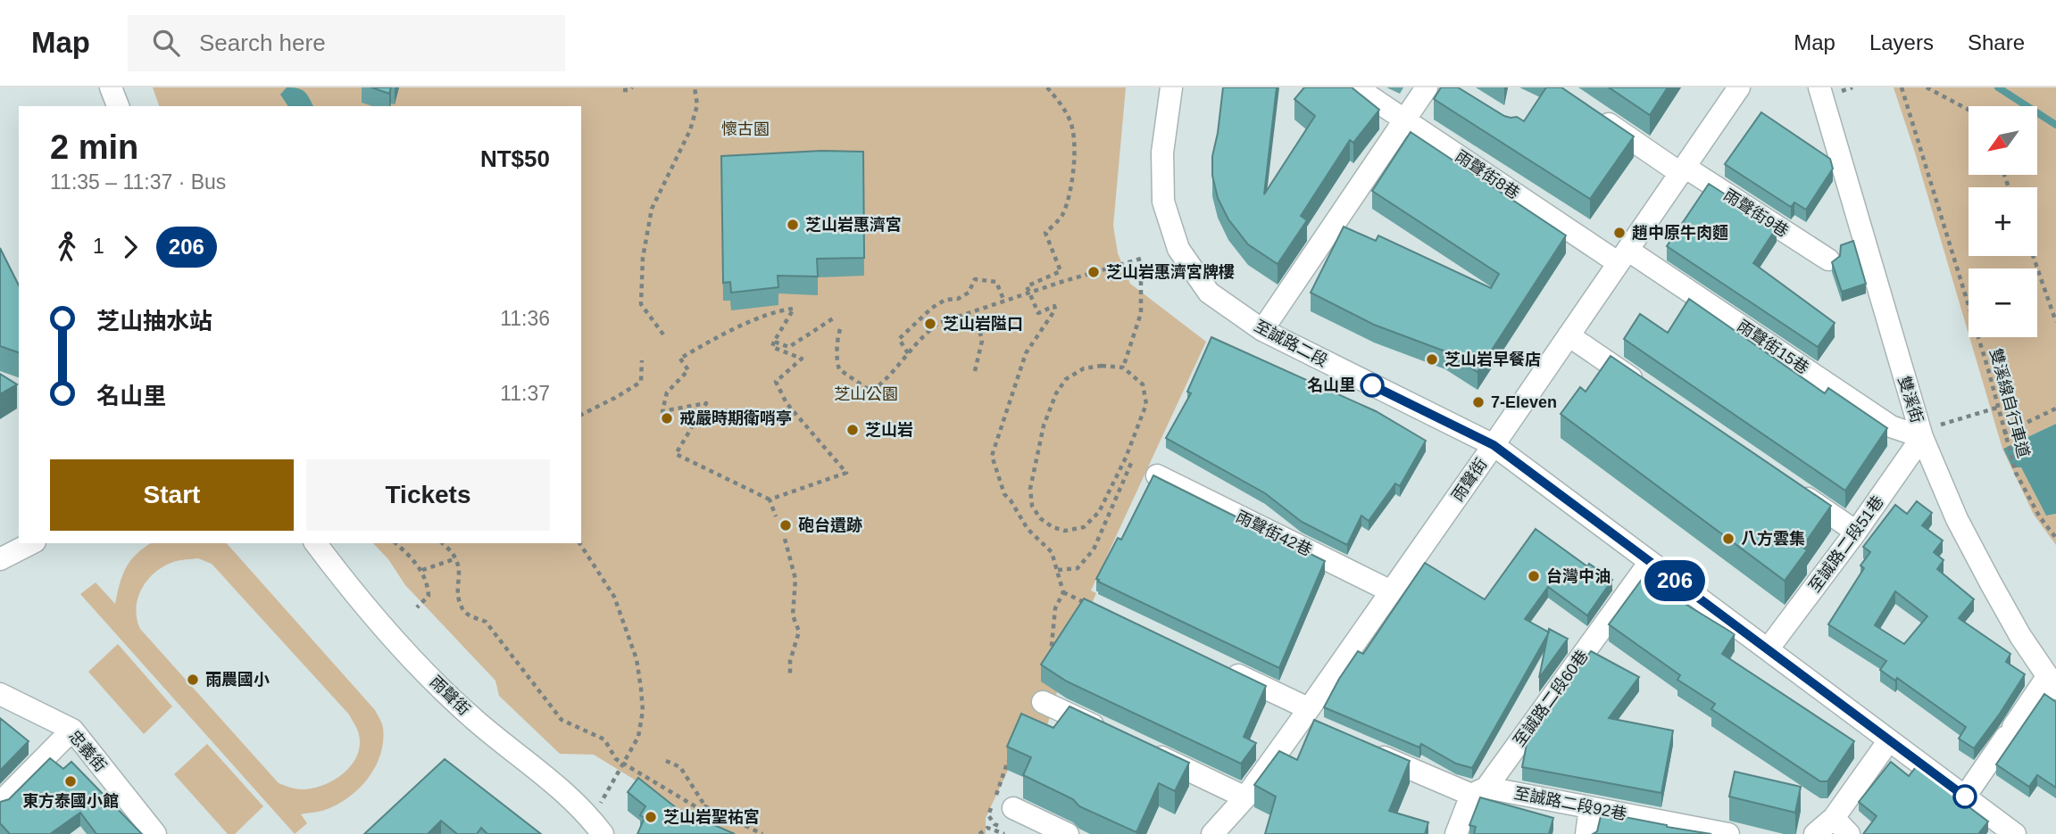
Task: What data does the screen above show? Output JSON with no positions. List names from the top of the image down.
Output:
{
  "streets": {
    "street": [
      "雨聲街8巷",
      "雨聲街9巷",
      "至誠路二段",
      "雨聲街15巷",
      "雙溪街",
      "雨聲街",
      "雨聲街42巷",
      "至誠路二段51巷",
      "至誠路二段60巷",
      "忠義街",
      "至誠路二段92巷"
    ],
    "path": ["雙溪線自行車道"]
  },
  "crossings": [
    ["雨聲街8巷", "雨聲街15巷"],
    ["雨聲街8巷", "雨聲街"],
    ["雨聲街9巷", "雨聲街"],
    ["至誠路二段", "雨聲街"],
    ["至誠路二段", "至誠路二段51巷"],
    ["至誠路二段", "至誠路二段60巷"],
    ["雨聲街15巷", "雙溪街"],
    ["雨聲街15巷", "雨聲街"],
    ["雨聲街15巷", "至誠路二段51巷"],
    ["雙溪街", "至誠路二段51巷"],
    ["雨聲街", "雨聲街42巷"],
    ["至誠路二段60巷", "至誠路二段92巷"]
  ],
  "parks": ["懷古園", "芝山公園"],
  "places": [
    "芝山岩惠濟宮",
    "趙中原牛肉麵",
    "芝山岩惠濟宮牌樓",
    "芝山岩隘口",
    "芝山岩早餐店",
    "名山里",
    "7-Eleven",
    "戒嚴時期衛哨亭",
    "芝山岩",
    "砲台遺跡",
    "八方雲集",
    "台灣中油",
    "雨農國小",
    "東方泰國小館",
    "芝山岩聖祐宮"
  ],
  "lines": ["bus line 206"],
  "north": "bottom left",
  "page": {
    "header": "Map",
    "search": "Search here",
    "nav": ["Map", "Layers", "Share"],
    "on_map": "206",
    "map_buttons": ["+", "−"],
    "heading": ["2 min", "11:35 – 11:37 · Bus", "NT$50"],
    "legs": ["1", "206"],
    "list": [
      {
        "name": "芝山抽水站",
        "value": "11:36"
      },
      {
        "name": "名山里",
        "value": "11:37"
      }
    ],
    "buttons": ["Start", "Tickets"]
  }
}
